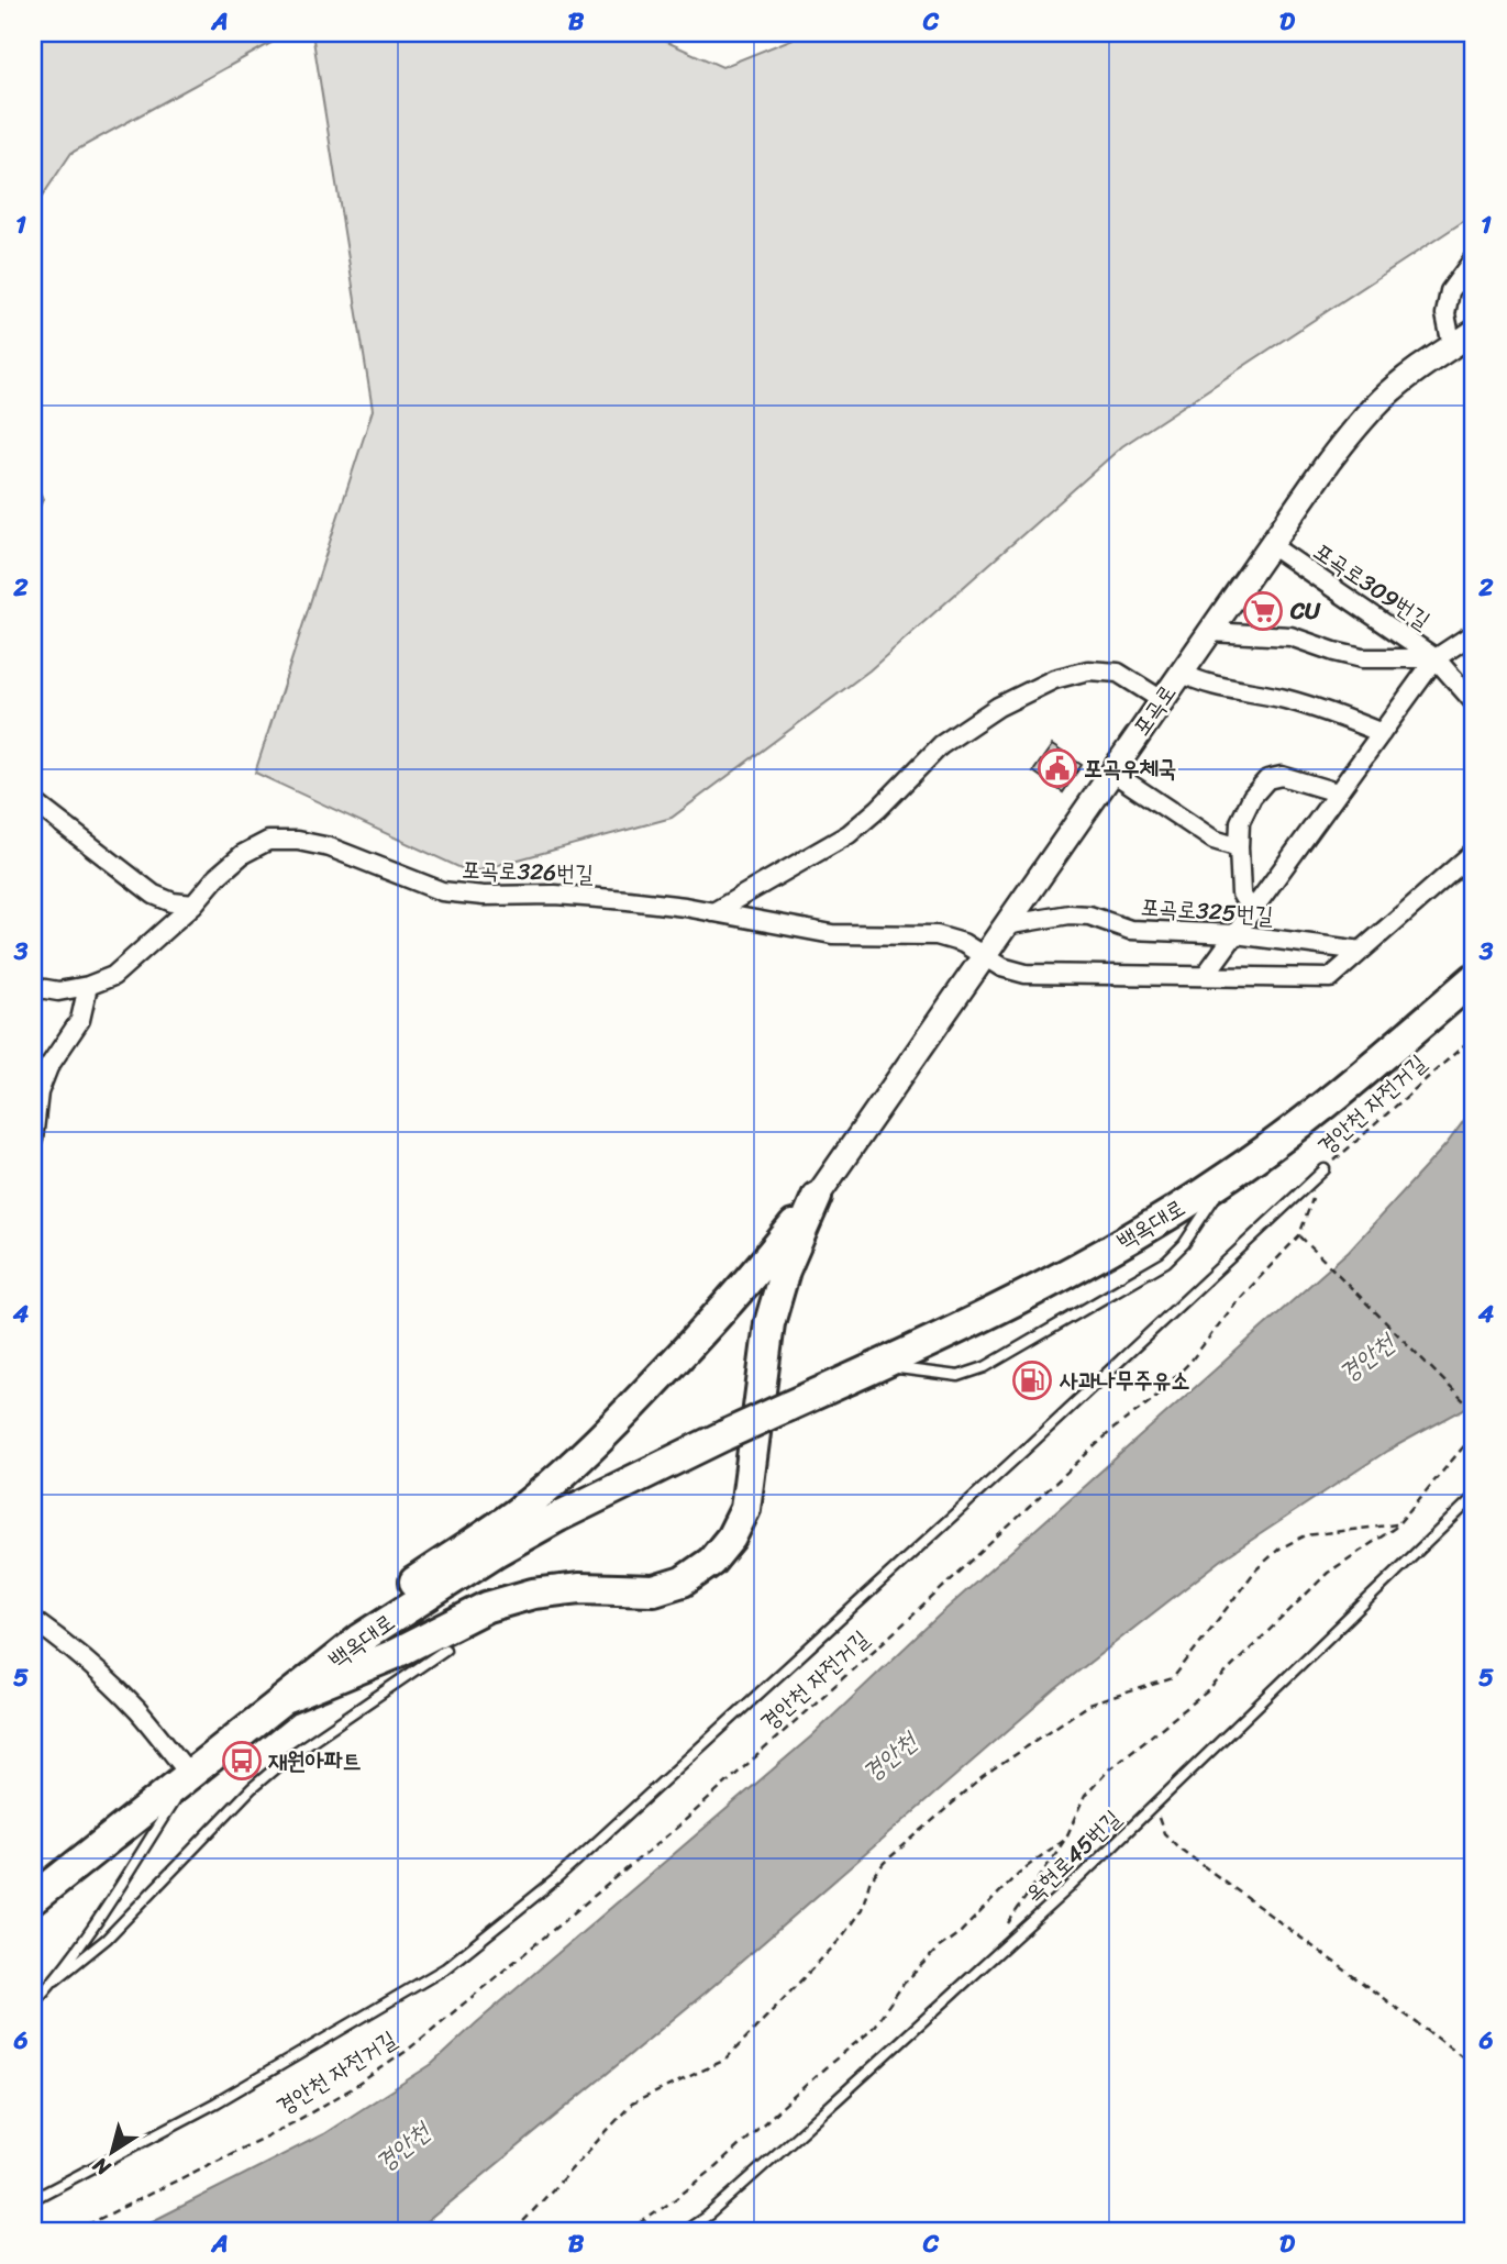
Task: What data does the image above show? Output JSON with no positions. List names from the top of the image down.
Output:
{
  "streets": {
    "main road": ["백옥대로"],
    "street": [
      "포곡로309번길",
      "포곡로",
      "포곡로326번길",
      "포곡로325번길"
    ],
    "lane": ["옥현로45번길"],
    "path": ["경안천 자전거길"]
  },
  "crossings": [
    ["포곡로309번길", "포곡로"],
    ["포곡로", "포곡로326번길"],
    ["포곡로", "포곡로325번길"],
    ["포곡로326번길", "포곡로325번길"]
  ],
  "water": ["경안천"],
  "places": {
    "supermarket": ["CU"],
    "public building": ["포곡우체국"],
    "fuel station": ["사과나무주유소"],
    "bus stop": ["재원아파트"]
  },
  "north": "bottom left",
  "grid": {
    "columns": [
      "A",
      "B",
      "C",
      "D"
    ],
    "rows": [
      "1",
      "2",
      "3",
      "4",
      "5",
      "6"
    ]
  }
}
